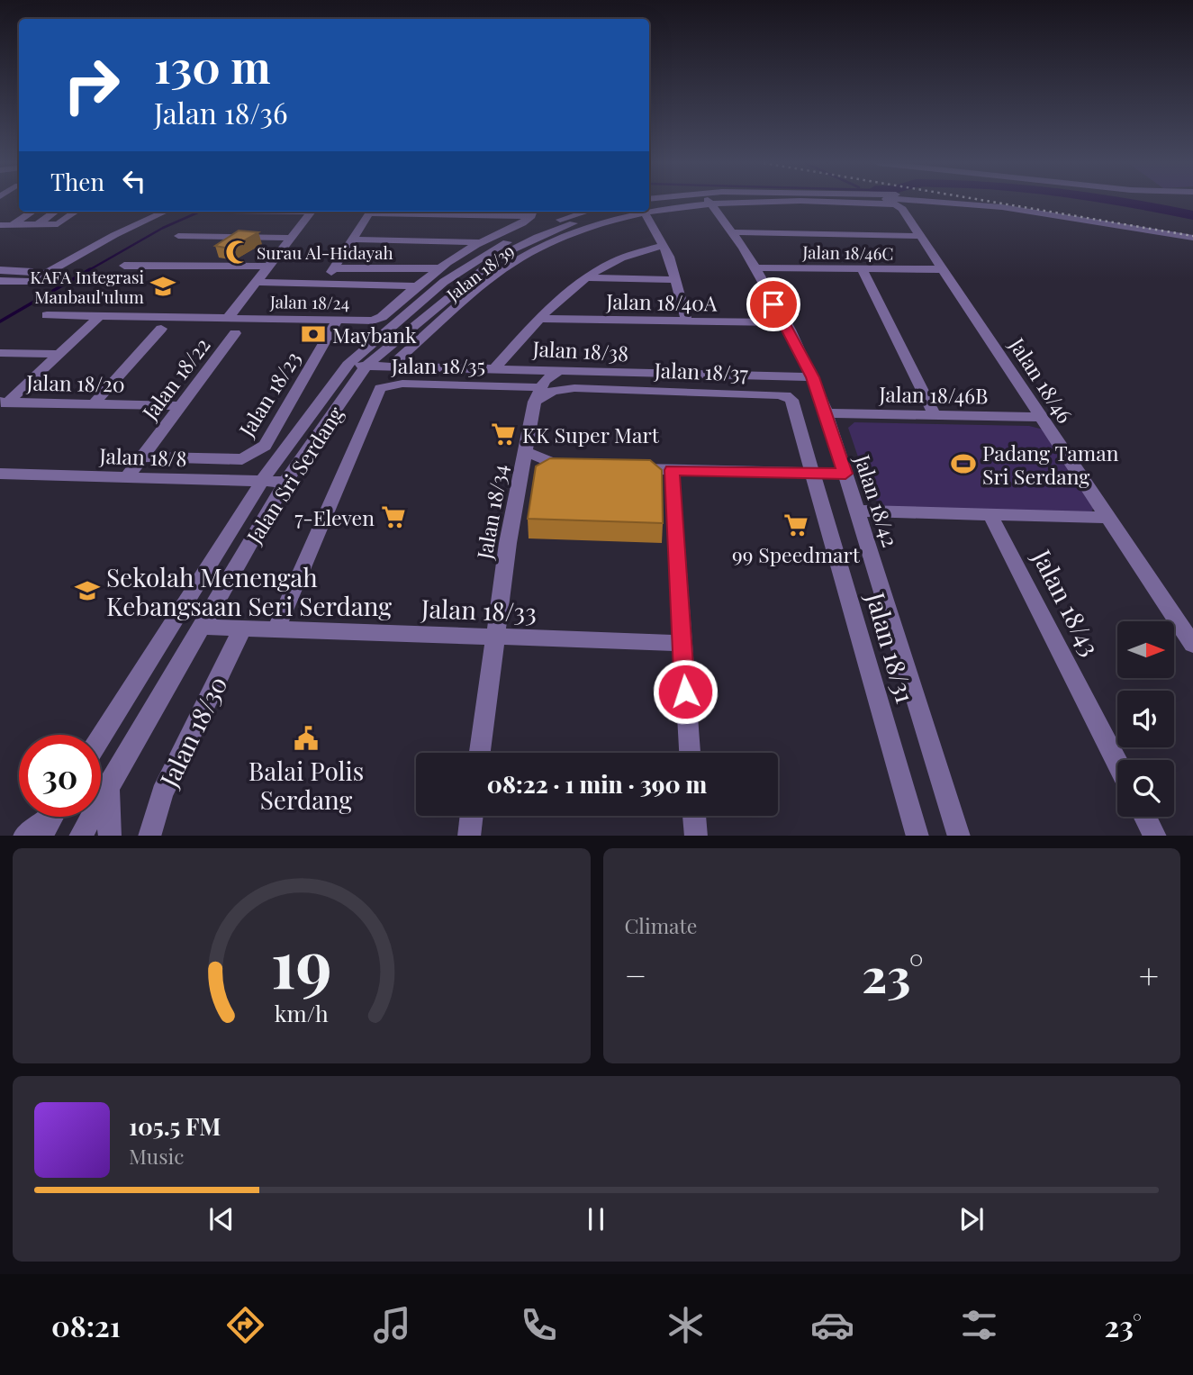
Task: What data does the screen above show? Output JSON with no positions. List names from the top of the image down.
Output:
{
  "streets": {
    "street": [
      "Jalan 18/46C",
      "Jalan 18/39",
      "Jalan 18/24",
      "Jalan 18/40A",
      "Jalan 18/38",
      "Jalan 18/35",
      "Jalan 18/37",
      "Jalan 18/22",
      "Jalan 18/46",
      "Jalan 18/20",
      "Jalan 18/23",
      "Jalan 18/46B",
      "Jalan 18/8",
      "Jalan Sri Serdang",
      "Jalan 18/42",
      "Jalan 18/34",
      "Jalan 18/43",
      "Jalan 18/33",
      "Jalan 18/31",
      "Jalan 18/30"
    ]
  },
  "crossings": [
    ["Jalan 18/46C", "Jalan 18/46"],
    ["Jalan 18/46C", "Jalan 18/42"],
    ["Jalan 18/39", "Jalan 18/38"],
    ["Jalan 18/39", "Jalan 18/46"],
    ["Jalan 18/24", "Jalan 18/23"],
    ["Jalan 18/40A", "Jalan 18/42"],
    ["Jalan 18/38", "Jalan Sri Serdang"],
    ["Jalan 18/38", "Jalan 18/42"],
    ["Jalan 18/35", "Jalan 18/37"],
    ["Jalan 18/35", "Jalan 18/34"],
    ["Jalan 18/35", "Jalan 18/33"],
    ["Jalan 18/37", "Jalan 18/34"],
    ["Jalan 18/37", "Jalan 18/31"],
    ["Jalan 18/22", "Jalan 18/20"],
    ["Jalan 18/22", "Jalan 18/23"],
    ["Jalan 18/22", "Jalan 18/8"],
    ["Jalan 18/46", "Jalan 18/46B"],
    ["Jalan 18/46B", "Jalan 18/42"],
    ["Jalan 18/8", "Jalan Sri Serdang"],
    ["Jalan Sri Serdang", "Jalan 18/33"],
    ["Jalan 18/34", "Jalan 18/33"],
    ["Jalan 18/33", "Jalan 18/30"]
  ],
  "places": {
    "mosque": ["Surau Al-Hidayah"],
    "school or university": ["KAFA Integrasi Manbaul'ulum", "Sekolah Menengah Kebangsaan Seri Serdang"],
    "bank": ["Maybank"],
    "supermarket": ["KK Super Mart", "7-Eleven", "99 Speedmart"],
    "sports": ["Padang Taman Sri Serdang"],
    "public building": ["Balai Polis Serdang"]
  },
  "north": "right",
  "page": {
    "turn": ["130 m", "Jalan 18/36"],
    "then": "Then",
    "limit": "30",
    "trip": "08:22 · 1 min · 390 m",
    "tile": "Climate",
    "heat": ["−", "23°", "+"],
    "song": ["105.5 FM", "Music"],
    "tabs": ["08:21", "23°"],
    "gauge": ["19", "km/h"]
  }
}
